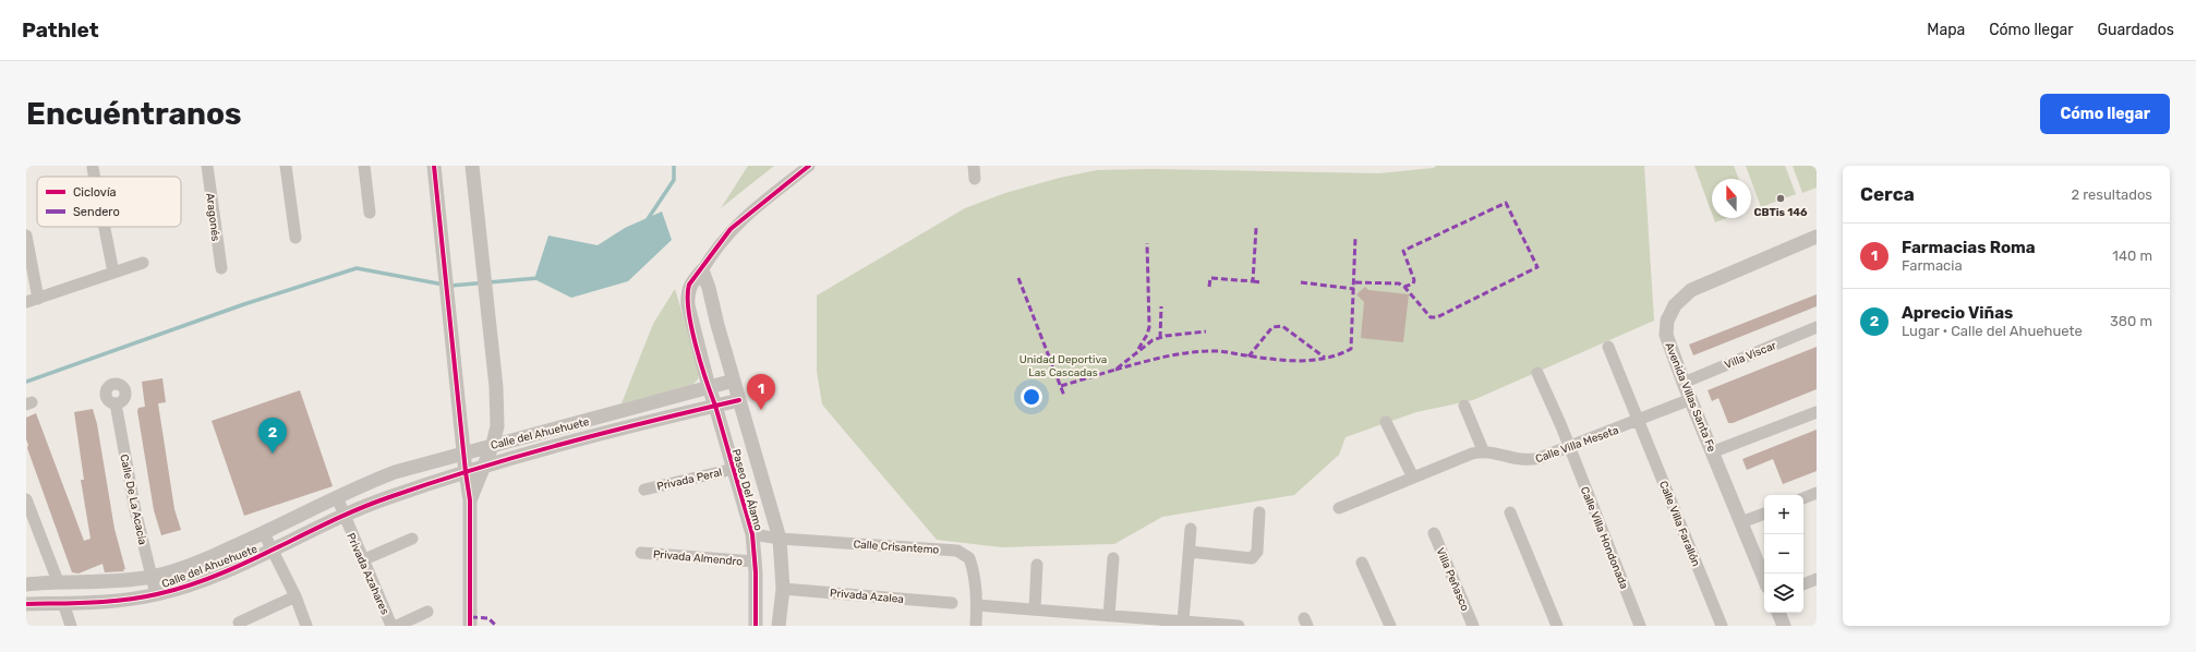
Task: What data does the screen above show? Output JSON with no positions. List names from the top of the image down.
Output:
{
  "streets": {
    "street": [
      "Aragonés",
      "Villa Viscar",
      "Avenida Villas Santa Fe",
      "Calle del Ahuehuete",
      "Calle Villa Meseta",
      "Privada Peral",
      "Paseo Del Álamo",
      "Calle De La Acacia",
      "Calle Villa Farallón",
      "Calle Villa Hondonada",
      "Calle Crisantemo",
      "Privada Almendro",
      "Privada Azahares",
      "Villa Peñasco",
      "Privada Azalea"
    ]
  },
  "crossings": [
    ["Villa Viscar", "Avenida Villas Santa Fe"],
    ["Avenida Villas Santa Fe", "Calle Villa Meseta"],
    ["Calle del Ahuehuete", "Paseo Del Álamo"],
    ["Calle del Ahuehuete", "Calle De La Acacia"],
    ["Calle del Ahuehuete", "Privada Azahares"],
    ["Calle Villa Meseta", "Calle Villa Farallón"],
    ["Calle Villa Meseta", "Calle Villa Hondonada"],
    ["Privada Peral", "Paseo Del Álamo"],
    ["Paseo Del Álamo", "Calle Crisantemo"],
    ["Paseo Del Álamo", "Privada Almendro"],
    ["Paseo Del Álamo", "Privada Azalea"]
  ],
  "parks": ["Unidad Deportiva Las Cascadas"],
  "places": ["CBTis 146"],
  "legend": ["Ciclovía", "Sendero"],
  "north": "top",
  "page": {
    "header": "Pathlet",
    "nav": ["Mapa", "Cómo llegar", "Guardados"],
    "buttons": "Cómo llegar",
    "title": "Encuéntranos",
    "heading": ["Cerca", "2 resultados"],
    "list": [
      {
        "mark": "1",
        "name": "Farmacias Roma",
        "note": "Farmacia",
        "value": "140 m"
      },
      {
        "mark": "2",
        "name": "Aprecio Viñas",
        "note": "Lugar · Calle del Ahuehuete",
        "value": "380 m"
      }
    ],
    "pins": ["1", "2"],
    "map_buttons": ["+", "−"]
  }
}
